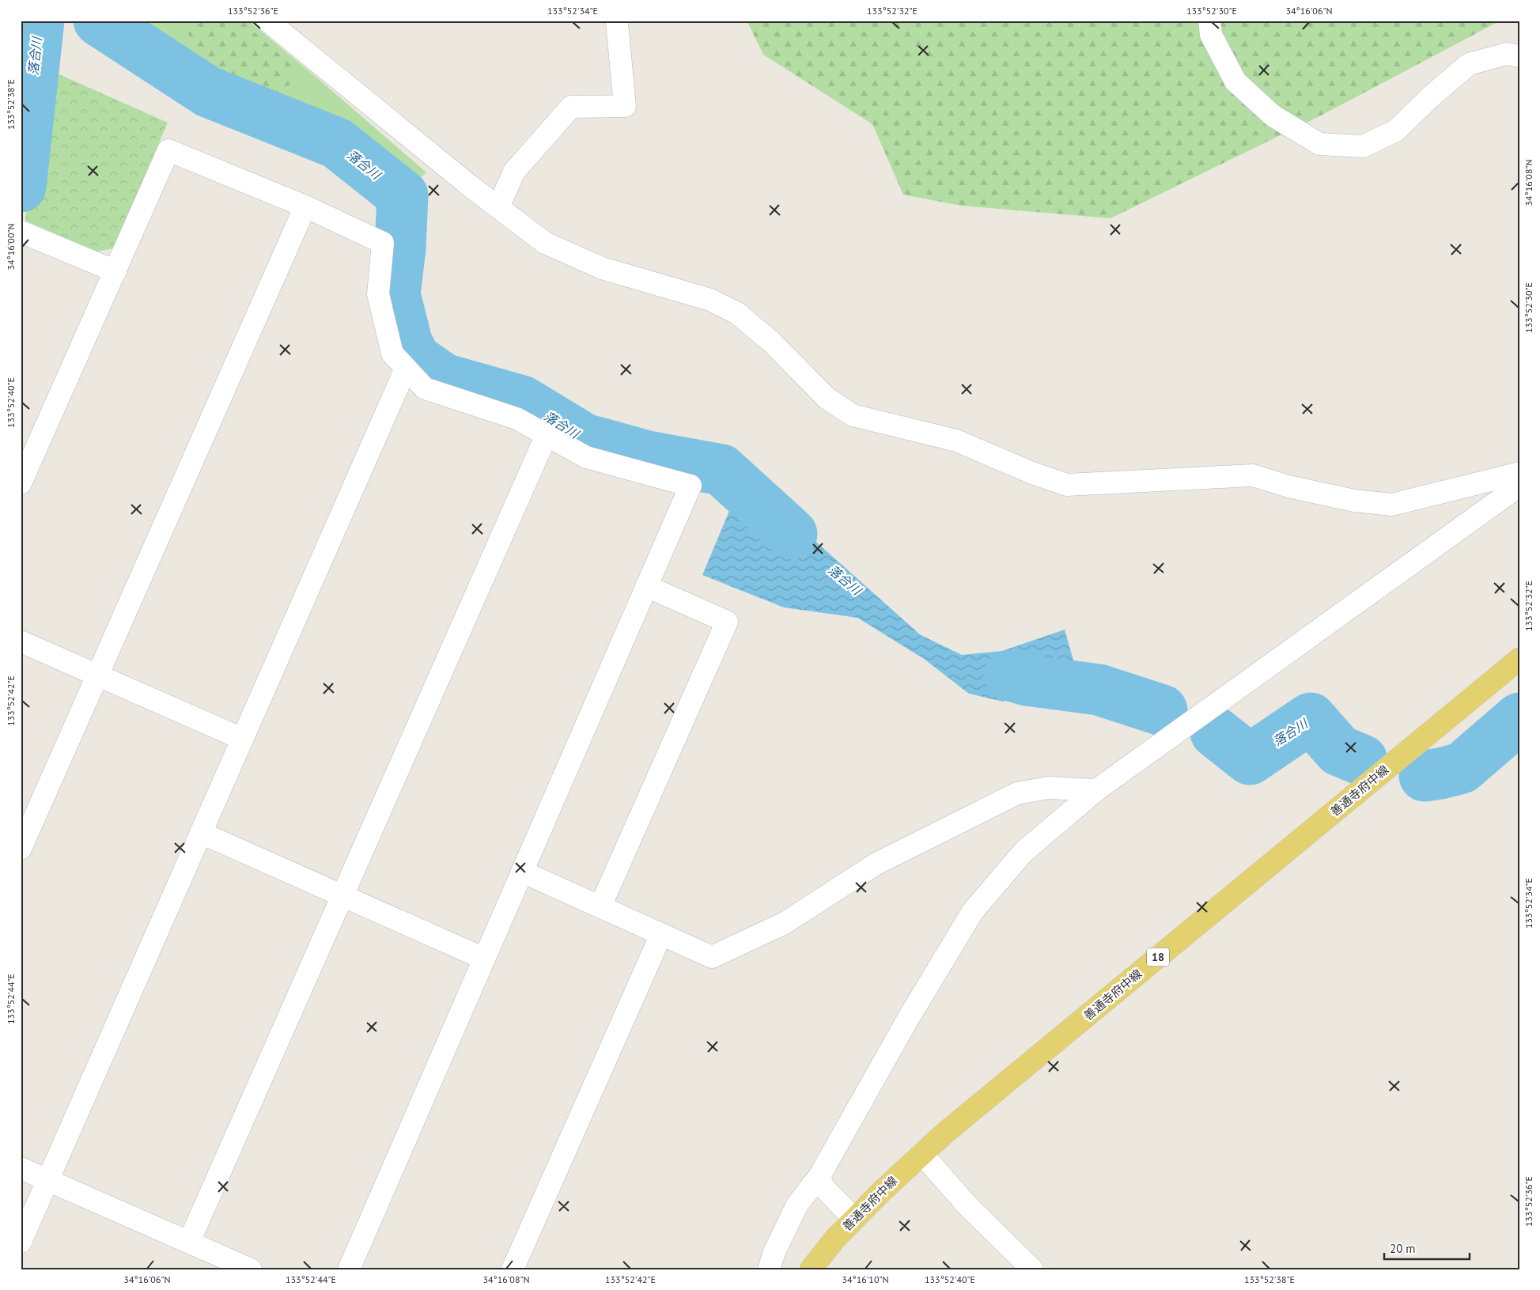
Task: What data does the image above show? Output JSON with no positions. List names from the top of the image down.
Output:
{
  "streets": {
    "main road": ["善通寺府中線", "18"]
  },
  "water": ["落合川"],
  "scale_bar": "20 m",
  "coordinates": [
    "133°52'36\"E",
    "133°52'34\"E",
    "133°52'32\"E",
    "133°52'30\"E",
    "34°16'06\"N",
    "133°52'38\"E",
    "34°16'08\"N",
    "34°16'00\"N",
    "133°52'40\"E",
    "133°52'42\"E",
    "133°52'44\"E",
    "34°16'10\"N"
  ]
}
